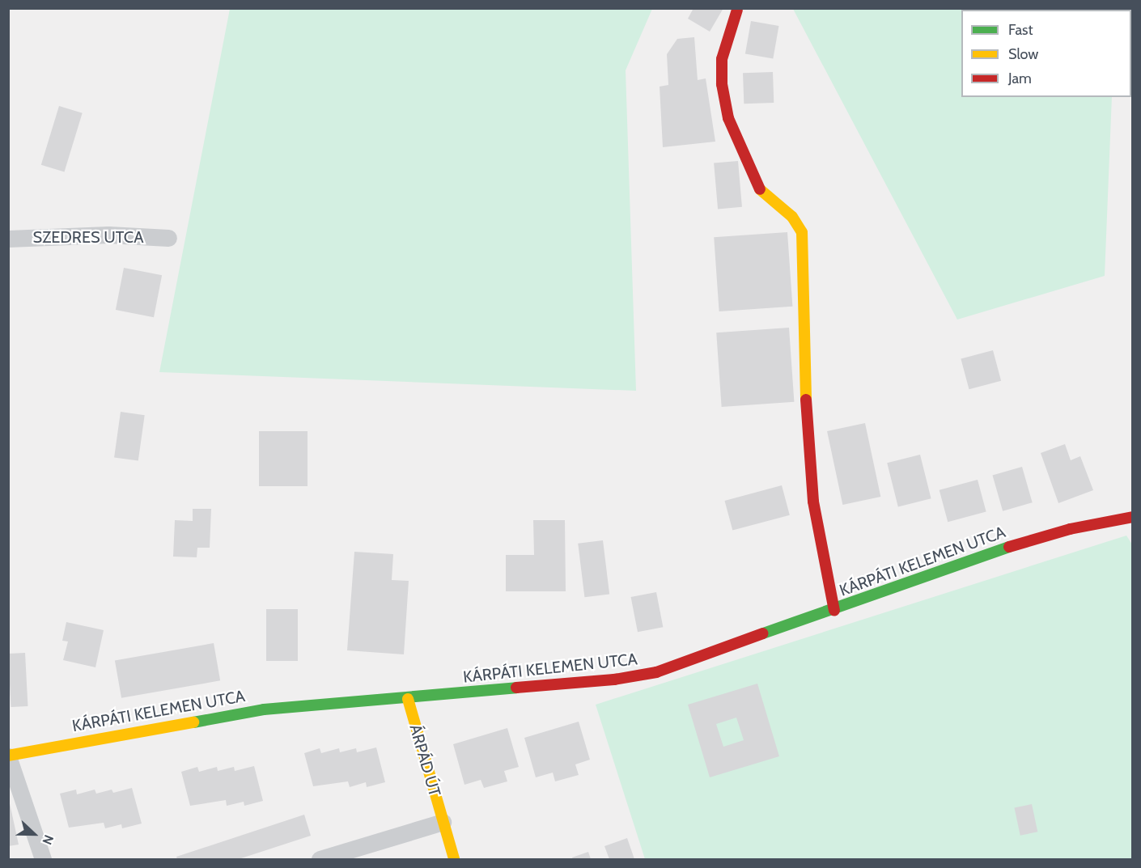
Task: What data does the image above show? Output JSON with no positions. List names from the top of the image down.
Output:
{
  "streets": {
    "street": ["SZEDRES UTCA", "KÁRPÁTI KELEMEN UTCA", "ÁRPÁD ÚT"]
  },
  "crossings": [
    ["KÁRPÁTI KELEMEN UTCA", "ÁRPÁD ÚT"]
  ],
  "legend": ["Fast", "Slow", "Jam"],
  "north": "right"
}
